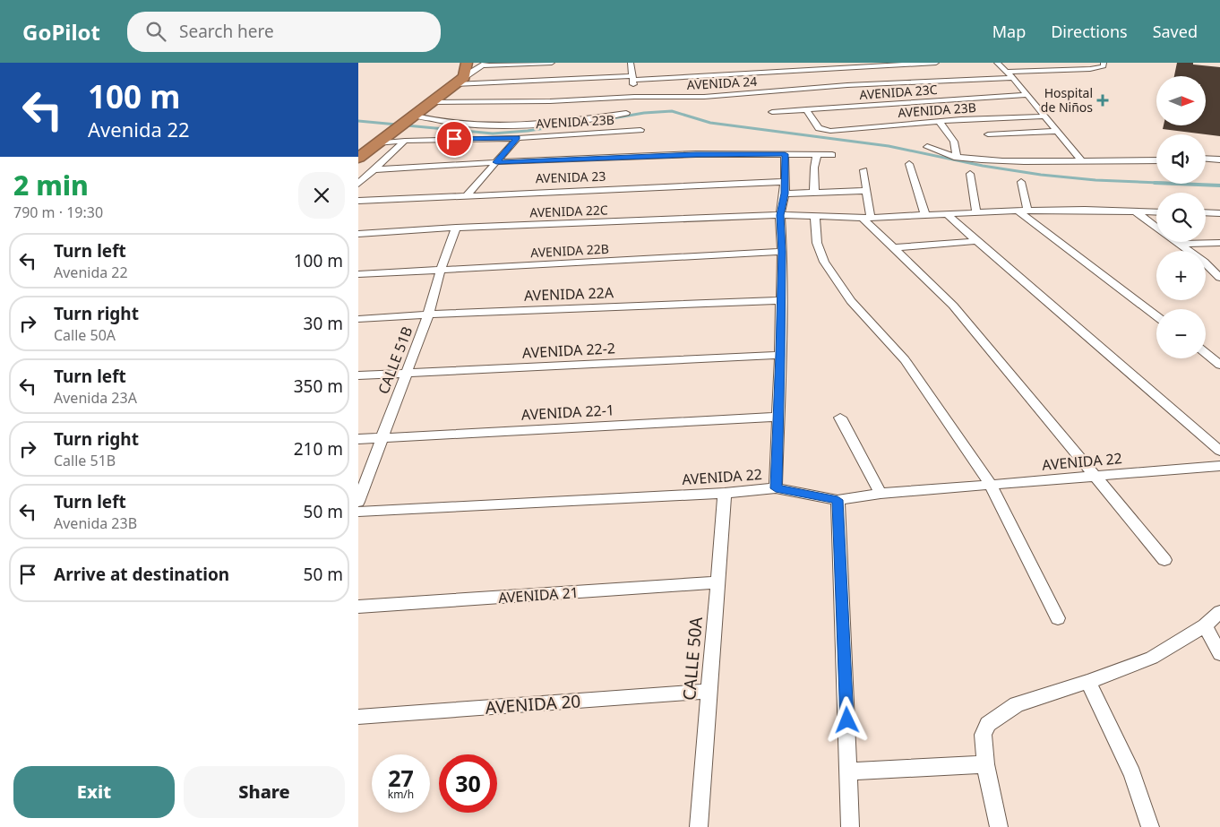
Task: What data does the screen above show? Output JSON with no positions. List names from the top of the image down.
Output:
{
  "streets": {
    "street": [
      "AVENIDA 24",
      "AVENIDA 23C",
      "AVENIDA 23B",
      "AVENIDA 23",
      "AVENIDA 22C",
      "AVENIDA 22B",
      "AVENIDA 22A",
      "AVENIDA 22-2",
      "CALLE 51B",
      "AVENIDA 22-1",
      "AVENIDA 22",
      "AVENIDA 21",
      "CALLE 50A",
      "AVENIDA 20"
    ]
  },
  "crossings": [
    ["AVENIDA 23C", "AVENIDA 23B"],
    ["AVENIDA 22C", "CALLE 51B"],
    ["AVENIDA 22B", "CALLE 51B"],
    ["AVENIDA 22A", "CALLE 51B"],
    ["AVENIDA 22-2", "CALLE 51B"],
    ["CALLE 51B", "AVENIDA 22-1"],
    ["AVENIDA 22", "CALLE 50A"],
    ["AVENIDA 21", "CALLE 50A"],
    ["CALLE 50A", "AVENIDA 20"]
  ],
  "places": {
    "health": ["Hospital de Niños"]
  },
  "north": "right",
  "page": {
    "header": "GoPilot",
    "search": "Search here",
    "nav": ["Map", "Directions", "Saved"],
    "turn": ["100 m", "Avenida 22"],
    "map_buttons": ["+", "−"],
    "heading": ["2 min", "790 m · 19:30"],
    "list": [
      {
        "name": "Turn left",
        "note": "Avenida 22",
        "value": "100 m"
      },
      {
        "name": "Turn right",
        "note": "Calle 50A",
        "value": "30 m"
      },
      {
        "name": "Turn left",
        "note": "Avenida 23A",
        "value": "350 m"
      },
      {
        "name": "Turn right",
        "note": "Calle 51B",
        "value": "210 m"
      },
      {
        "name": "Turn left",
        "note": "Avenida 23B",
        "value": "50 m"
      },
      {
        "name": "Arrive at destination",
        "value": "50 m"
      }
    ],
    "speed": "27 km/h",
    "limit": "30",
    "buttons": ["Exit", "Share"]
  }
}
